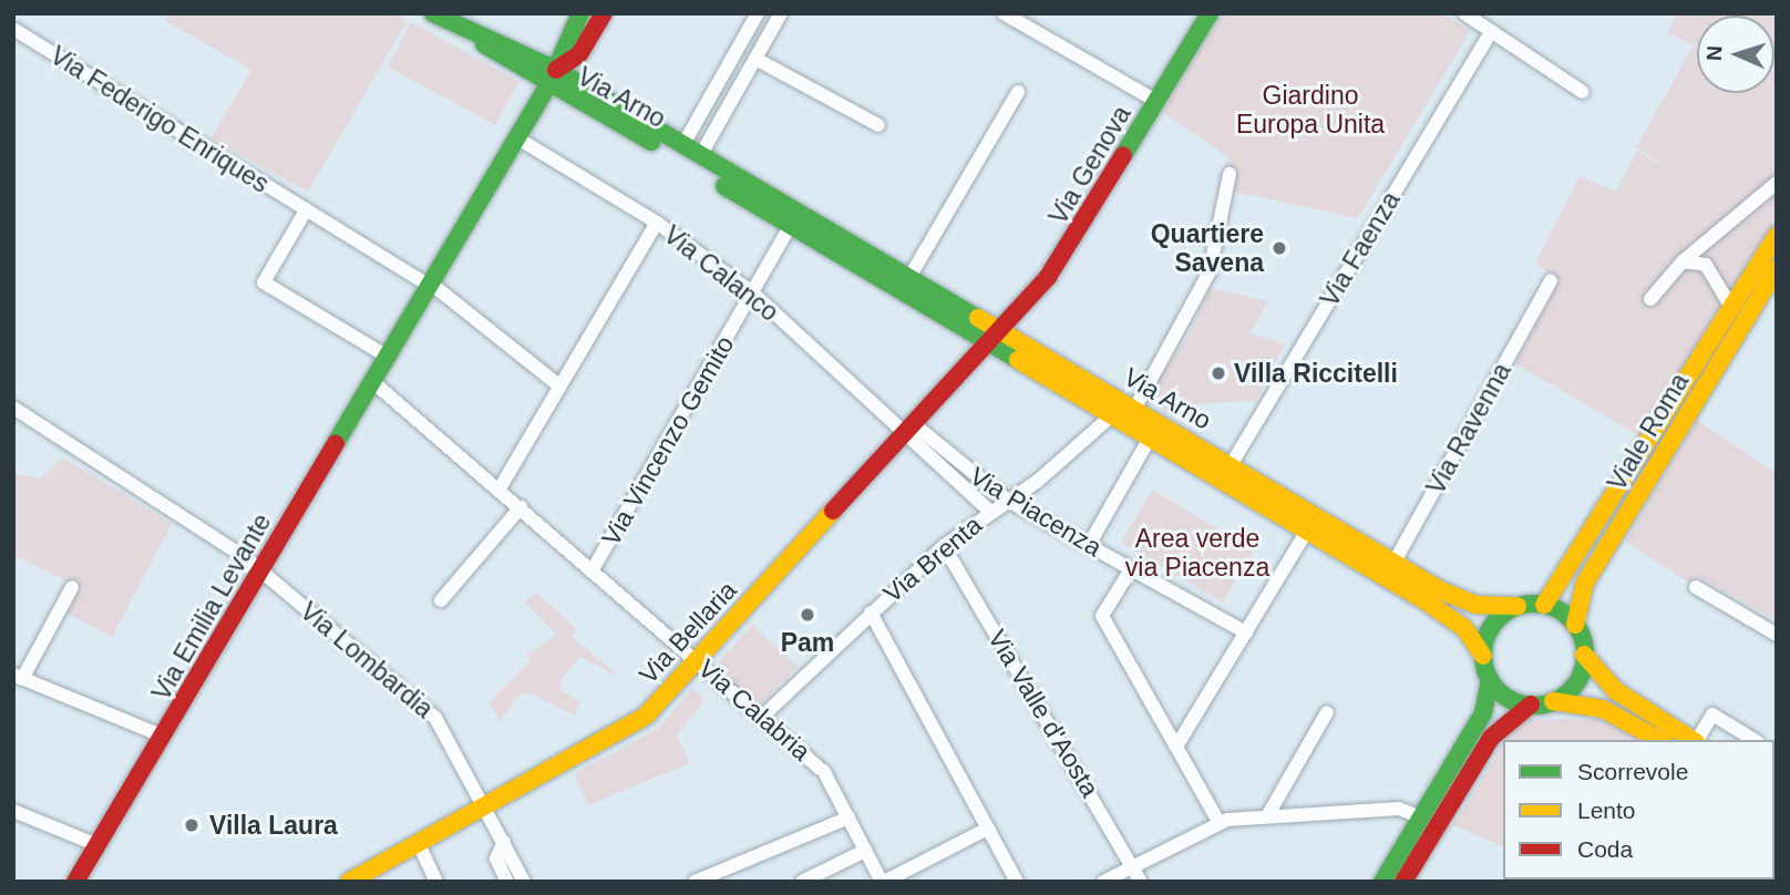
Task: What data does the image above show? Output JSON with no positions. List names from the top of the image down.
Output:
{
  "streets": {
    "street": [
      "Via Arno",
      "Via Federigo Enriques",
      "Via Genova",
      "Via Faenza",
      "Via Calanco",
      "Via Ravenna",
      "Viale Roma",
      "Via Vincenzo Gemito",
      "Via Piacenza",
      "Via Brenta",
      "Via Emilia Levante",
      "Via Bellaria",
      "Via Lombardia",
      "Via Calabria",
      "Via Valle d'Aosta"
    ]
  },
  "crossings": [
    ["Via Arno", "Via Genova"],
    ["Via Arno", "Via Faenza"],
    ["Via Arno", "Via Ravenna"],
    ["Via Arno", "Viale Roma"],
    ["Via Arno", "Via Vincenzo Gemito"],
    ["Via Arno", "Via Brenta"],
    ["Via Arno", "Via Emilia Levante"],
    ["Via Arno", "Via Bellaria"],
    ["Via Federigo Enriques", "Via Emilia Levante"],
    ["Via Genova", "Via Bellaria"],
    ["Via Calanco", "Via Vincenzo Gemito"],
    ["Via Calanco", "Via Piacenza"],
    ["Via Calanco", "Via Emilia Levante"],
    ["Via Calanco", "Via Bellaria"],
    ["Via Vincenzo Gemito", "Via Calabria"],
    ["Via Piacenza", "Via Brenta"],
    ["Via Piacenza", "Via Bellaria"],
    ["Via Brenta", "Via Calabria"],
    ["Via Brenta", "Via Valle d'Aosta"],
    ["Via Emilia Levante", "Via Lombardia"],
    ["Via Emilia Levante", "Via Calabria"],
    ["Via Bellaria", "Via Lombardia"],
    ["Via Bellaria", "Via Calabria"]
  ],
  "parks": ["Giardino Europa Unita", "Area verde via Piacenza"],
  "places": [
    "Quartiere Savena",
    "Villa Riccitelli",
    "Pam",
    "Villa Laura"
  ],
  "legend": ["Scorrevole", "Lento", "Coda"],
  "north": "left"
}
